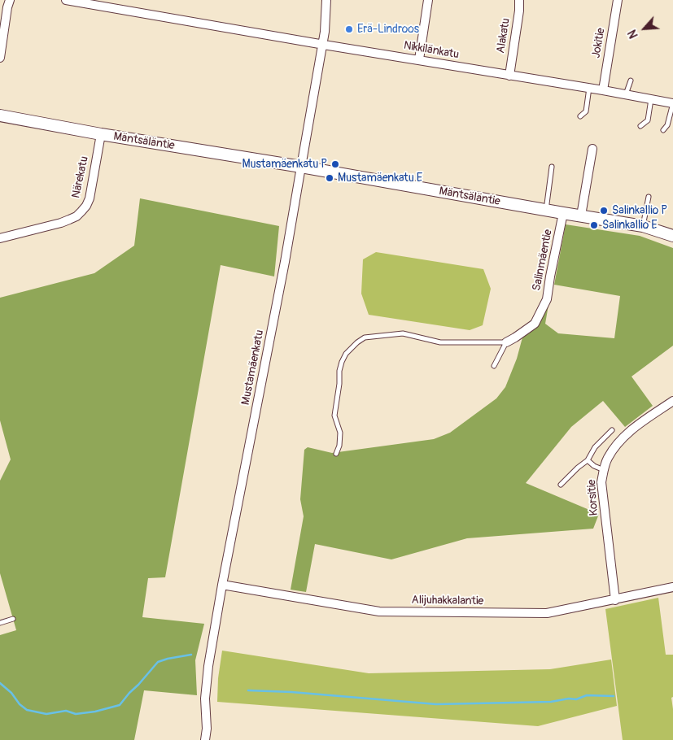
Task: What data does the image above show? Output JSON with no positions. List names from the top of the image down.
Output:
{
  "streets": {
    "street": [
      "Alakatu",
      "Jokitie",
      "Nikkilänkatu",
      "Mäntsäläntie",
      "Närekatu",
      "Salinmäentie",
      "Mustamäenkatu",
      "Korsitie",
      "Alijuhakkalantie"
    ]
  },
  "crossings": [
    ["Alakatu", "Nikkilänkatu"],
    ["Jokitie", "Nikkilänkatu"],
    ["Nikkilänkatu", "Mustamäenkatu"],
    ["Mäntsäläntie", "Närekatu"],
    ["Mäntsäläntie", "Salinmäentie"],
    ["Mäntsäläntie", "Mustamäenkatu"],
    ["Mustamäenkatu", "Alijuhakkalantie"],
    ["Korsitie", "Alijuhakkalantie"]
  ],
  "places": [
    "Erä-Lindroos",
    "Mustamäenkatu P",
    "Mustamäenkatu E",
    "Salinkallio P",
    "Salinkallio E"
  ],
  "north": "bottom left"
}
